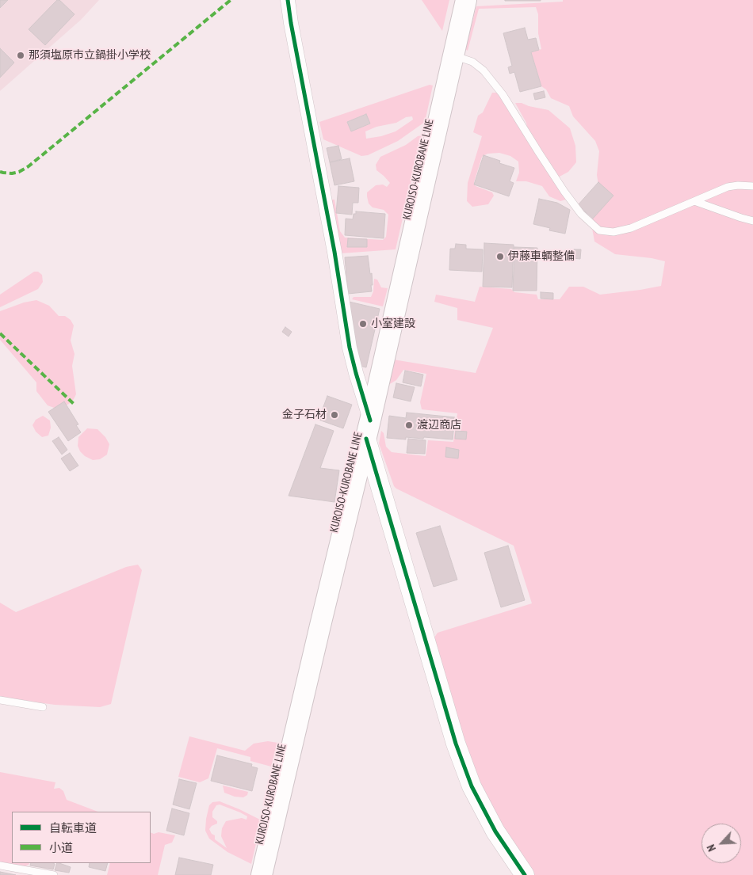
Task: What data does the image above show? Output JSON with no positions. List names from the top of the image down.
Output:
{
  "streets": {
    "main road": ["KUROISO-KUROBANE LINE"]
  },
  "places": [
    "那須塩原市立鍋掛小学校",
    "伊藤車輌整備",
    "小室建設",
    "金子石材",
    "渡辺商店"
  ],
  "legend": ["自転車道", "小道"],
  "north": "bottom left"
}
